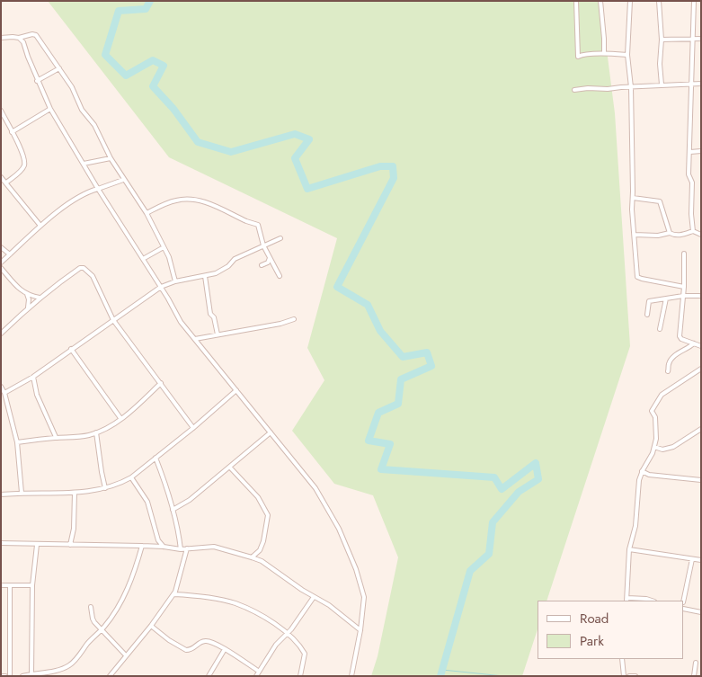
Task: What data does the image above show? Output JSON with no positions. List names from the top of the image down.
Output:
{
  "legend": ["Road", "Park"]
}
